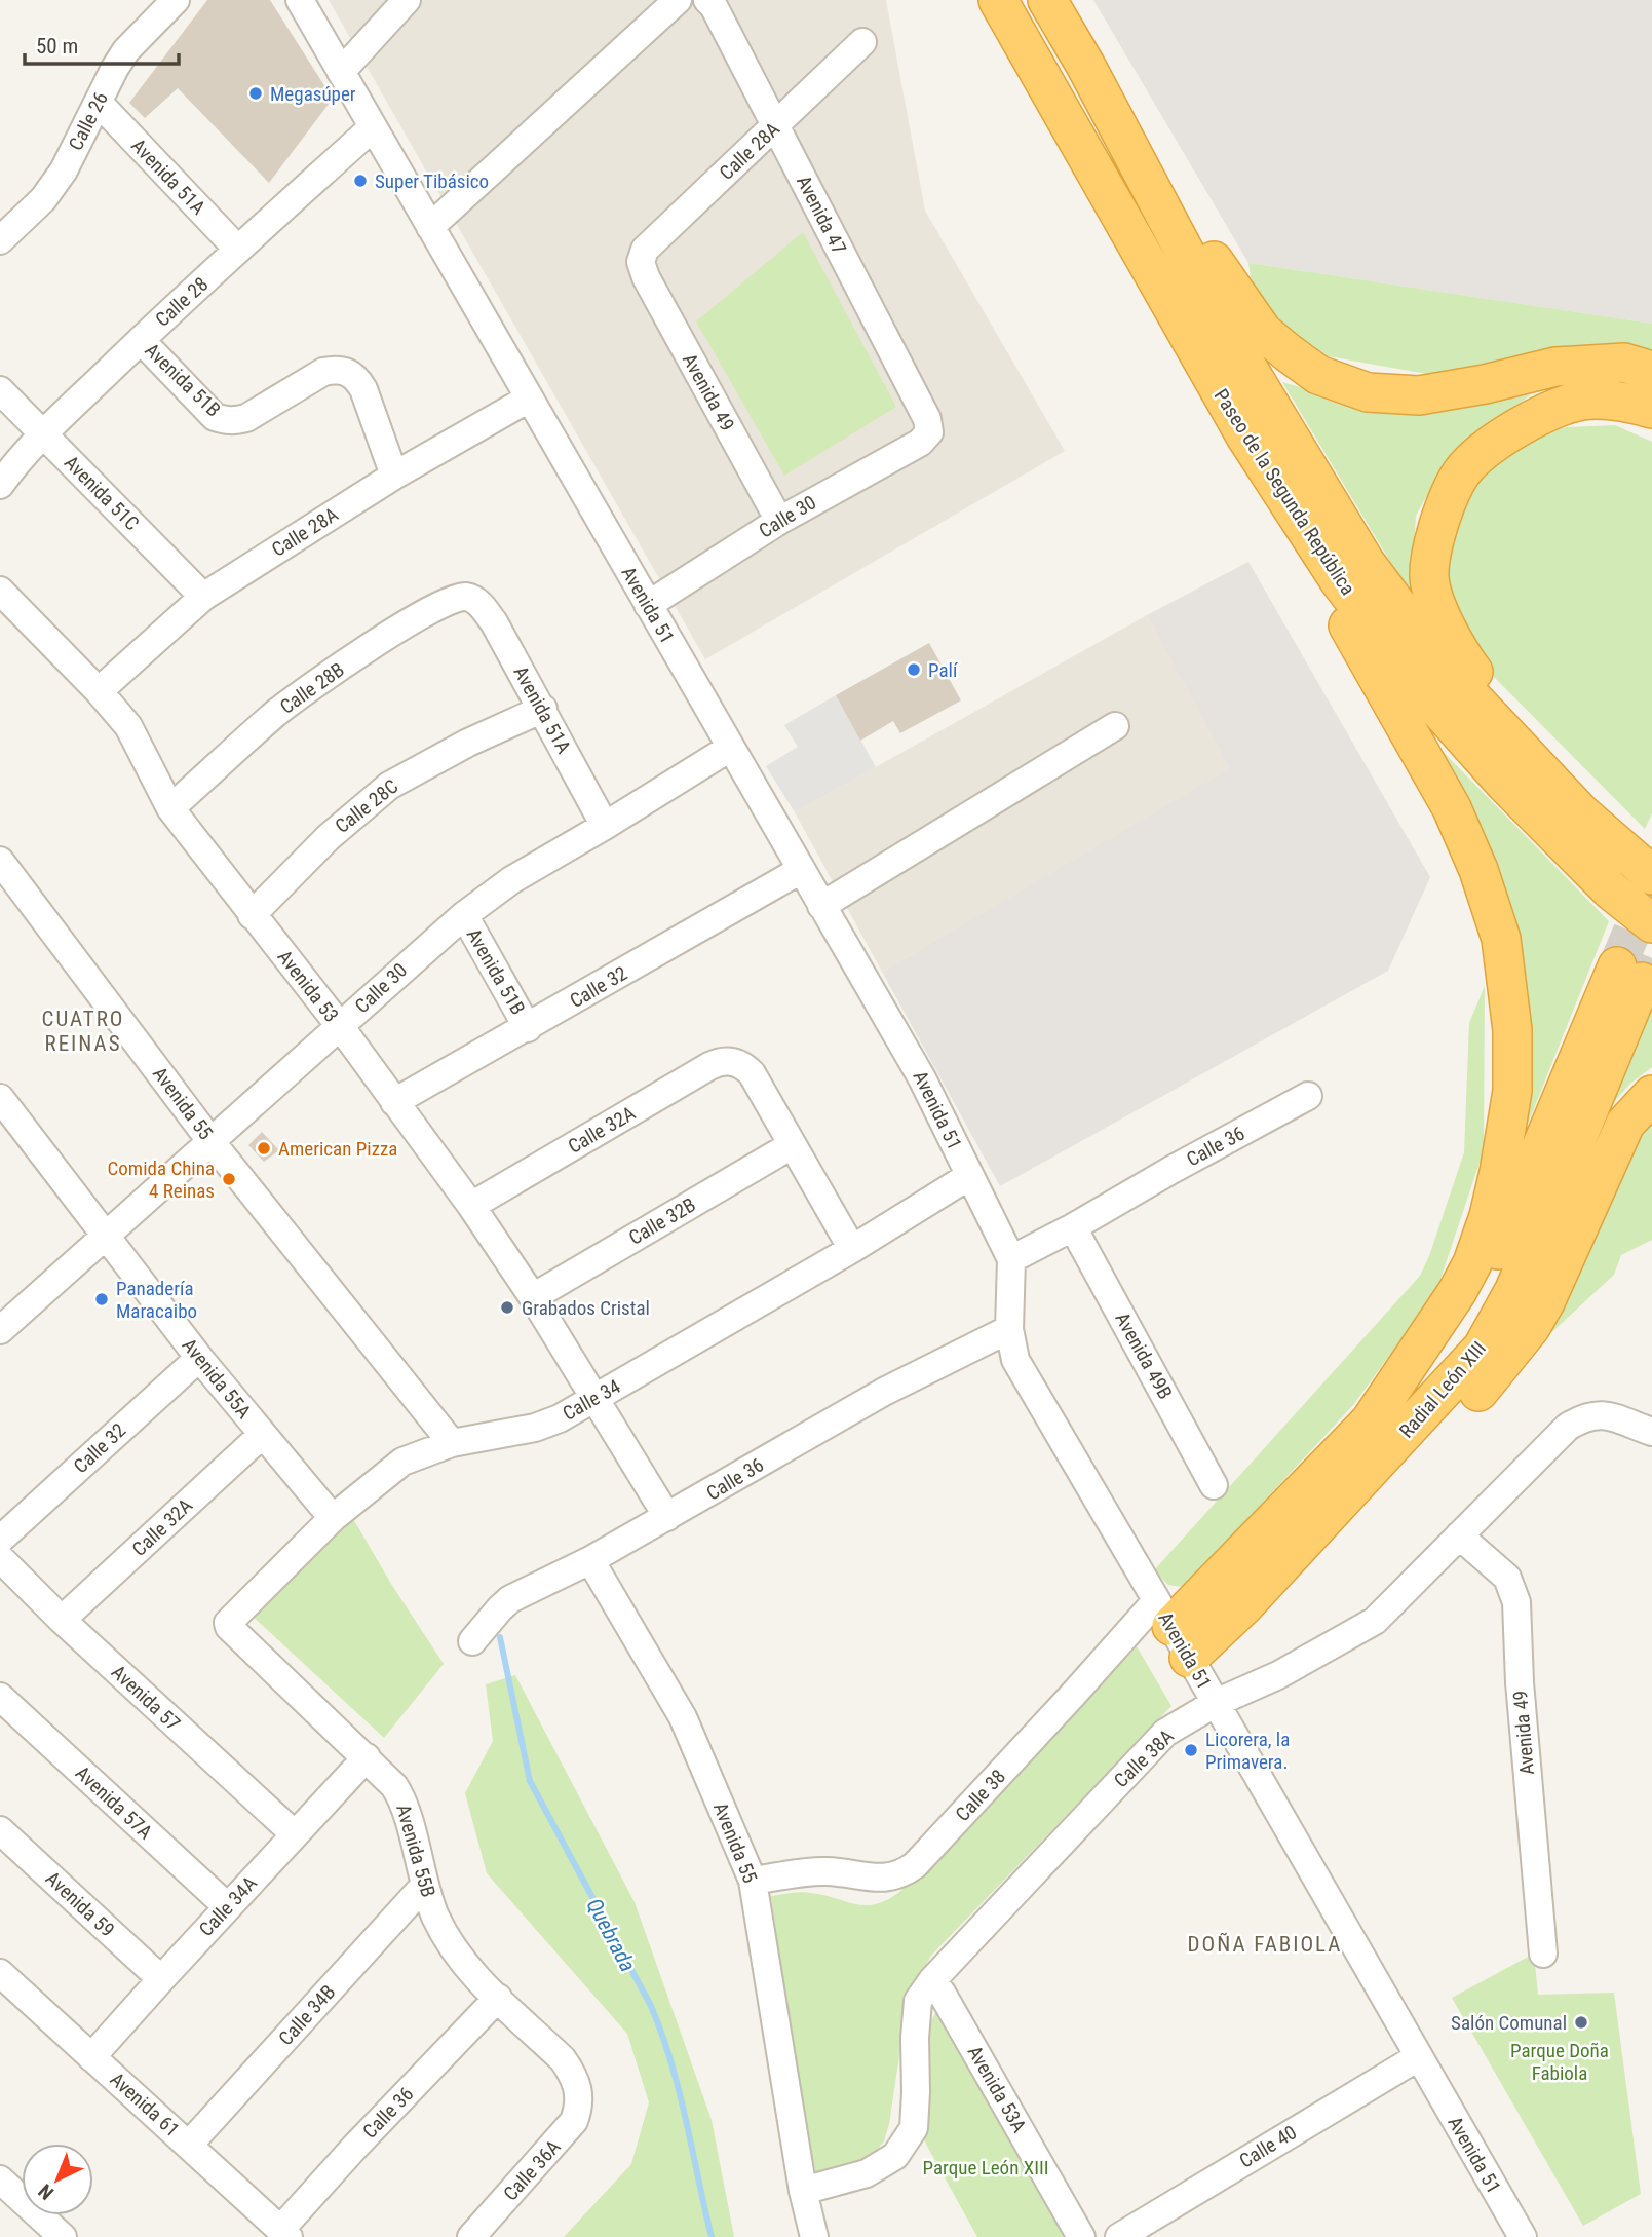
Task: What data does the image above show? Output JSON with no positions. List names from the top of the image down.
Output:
{
  "streets": {
    "highway": ["Paseo de la Segunda República", "Radial León XIII"],
    "street": [
      "Calle 26",
      "Calle 28A",
      "Avenida 51A",
      "Avenida 47",
      "Calle 28",
      "Avenida 51B",
      "Avenida 49",
      "Avenida 51C",
      "Calle 30",
      "Avenida 51",
      "Calle 28B",
      "Calle 28C",
      "Avenida 53",
      "Calle 32",
      "Avenida 55",
      "Calle 32A",
      "Calle 36",
      "Calle 32B",
      "Avenida 49B",
      "Avenida 55A",
      "Calle 34",
      "Avenida 57",
      "Calle 38A",
      "Calle 38",
      "Avenida 57A",
      "Avenida 55B",
      "Avenida 59",
      "Calle 34A",
      "Calle 34B",
      "Avenida 53A",
      "Avenida 61",
      "Calle 40",
      "Calle 36A"
    ]
  },
  "crossings": [
    ["Calle 26", "Avenida 51A"],
    ["Calle 28A", "Avenida 47"],
    ["Calle 28A", "Avenida 51B"],
    ["Calle 28A", "Avenida 49"],
    ["Calle 28A", "Avenida 51C"],
    ["Calle 28A", "Avenida 51"],
    ["Calle 28A", "Avenida 53"],
    ["Avenida 51A", "Calle 28"],
    ["Avenida 51A", "Calle 30"],
    ["Avenida 51A", "Calle 28B"],
    ["Avenida 51A", "Calle 28C"],
    ["Avenida 47", "Calle 30"],
    ["Calle 28", "Avenida 51B"],
    ["Calle 28", "Avenida 51C"],
    ["Calle 28", "Avenida 51"],
    ["Avenida 51B", "Calle 30"],
    ["Avenida 51B", "Calle 32"],
    ["Avenida 49", "Calle 30"],
    ["Avenida 49", "Calle 38A"],
    ["Calle 30", "Avenida 51"],
    ["Calle 30", "Avenida 53"],
    ["Calle 30", "Avenida 55"],
    ["Calle 30", "Avenida 55A"],
    ["Avenida 51", "Calle 32"],
    ["Avenida 51", "Calle 36"],
    ["Avenida 51", "Radial León XIII"],
    ["Avenida 51", "Calle 34"],
    ["Avenida 51", "Calle 38A"],
    ["Avenida 51", "Calle 38"],
    ["Avenida 51", "Calle 40"],
    ["Calle 28B", "Avenida 53"],
    ["Calle 28C", "Avenida 53"],
    ["Avenida 53", "Calle 32"],
    ["Avenida 53", "Calle 32A"],
    ["Avenida 53", "Calle 36"],
    ["Avenida 53", "Calle 32B"],
    ["Avenida 53", "Calle 34"],
    ["Calle 32", "Avenida 55A"],
    ["Avenida 55", "Calle 36"],
    ["Avenida 55", "Calle 34"],
    ["Avenida 55", "Calle 38A"],
    ["Avenida 55", "Calle 38"],
    ["Calle 32A", "Calle 32B"],
    ["Calle 32A", "Avenida 55A"],
    ["Calle 32A", "Avenida 57"],
    ["Calle 36", "Avenida 49B"],
    ["Calle 36", "Avenida 55B"],
    ["Calle 36", "Avenida 61"],
    ["Avenida 55A", "Calle 34"],
    ["Radial León XIII", "Calle 38"],
    ["Calle 34", "Avenida 55B"],
    ["Avenida 57", "Calle 34A"],
    ["Calle 38A", "Avenida 53A"],
    ["Avenida 57A", "Calle 34A"],
    ["Avenida 55B", "Calle 34A"],
    ["Avenida 55B", "Calle 34B"],
    ["Avenida 55B", "Calle 36A"],
    ["Avenida 59", "Calle 34A"],
    ["Calle 34A", "Avenida 61"],
    ["Calle 34B", "Avenida 61"]
  ],
  "districts": ["CUATRO REINAS", "DOÑA FABIOLA"],
  "water": ["Quebrada"],
  "parks": ["Parque Doña Fabiola", "Parque León XIII"],
  "places": [
    "Megasúper",
    "Super Tibásico",
    "Palí",
    "American Pizza",
    "Comida China 4 Reinas",
    "Panadería Maracaibo",
    "Grabados Cristal",
    "Licorera, la Primavera.",
    "Salón Comunal"
  ],
  "scale_bar": "50 m",
  "north": "bottom left"
}
